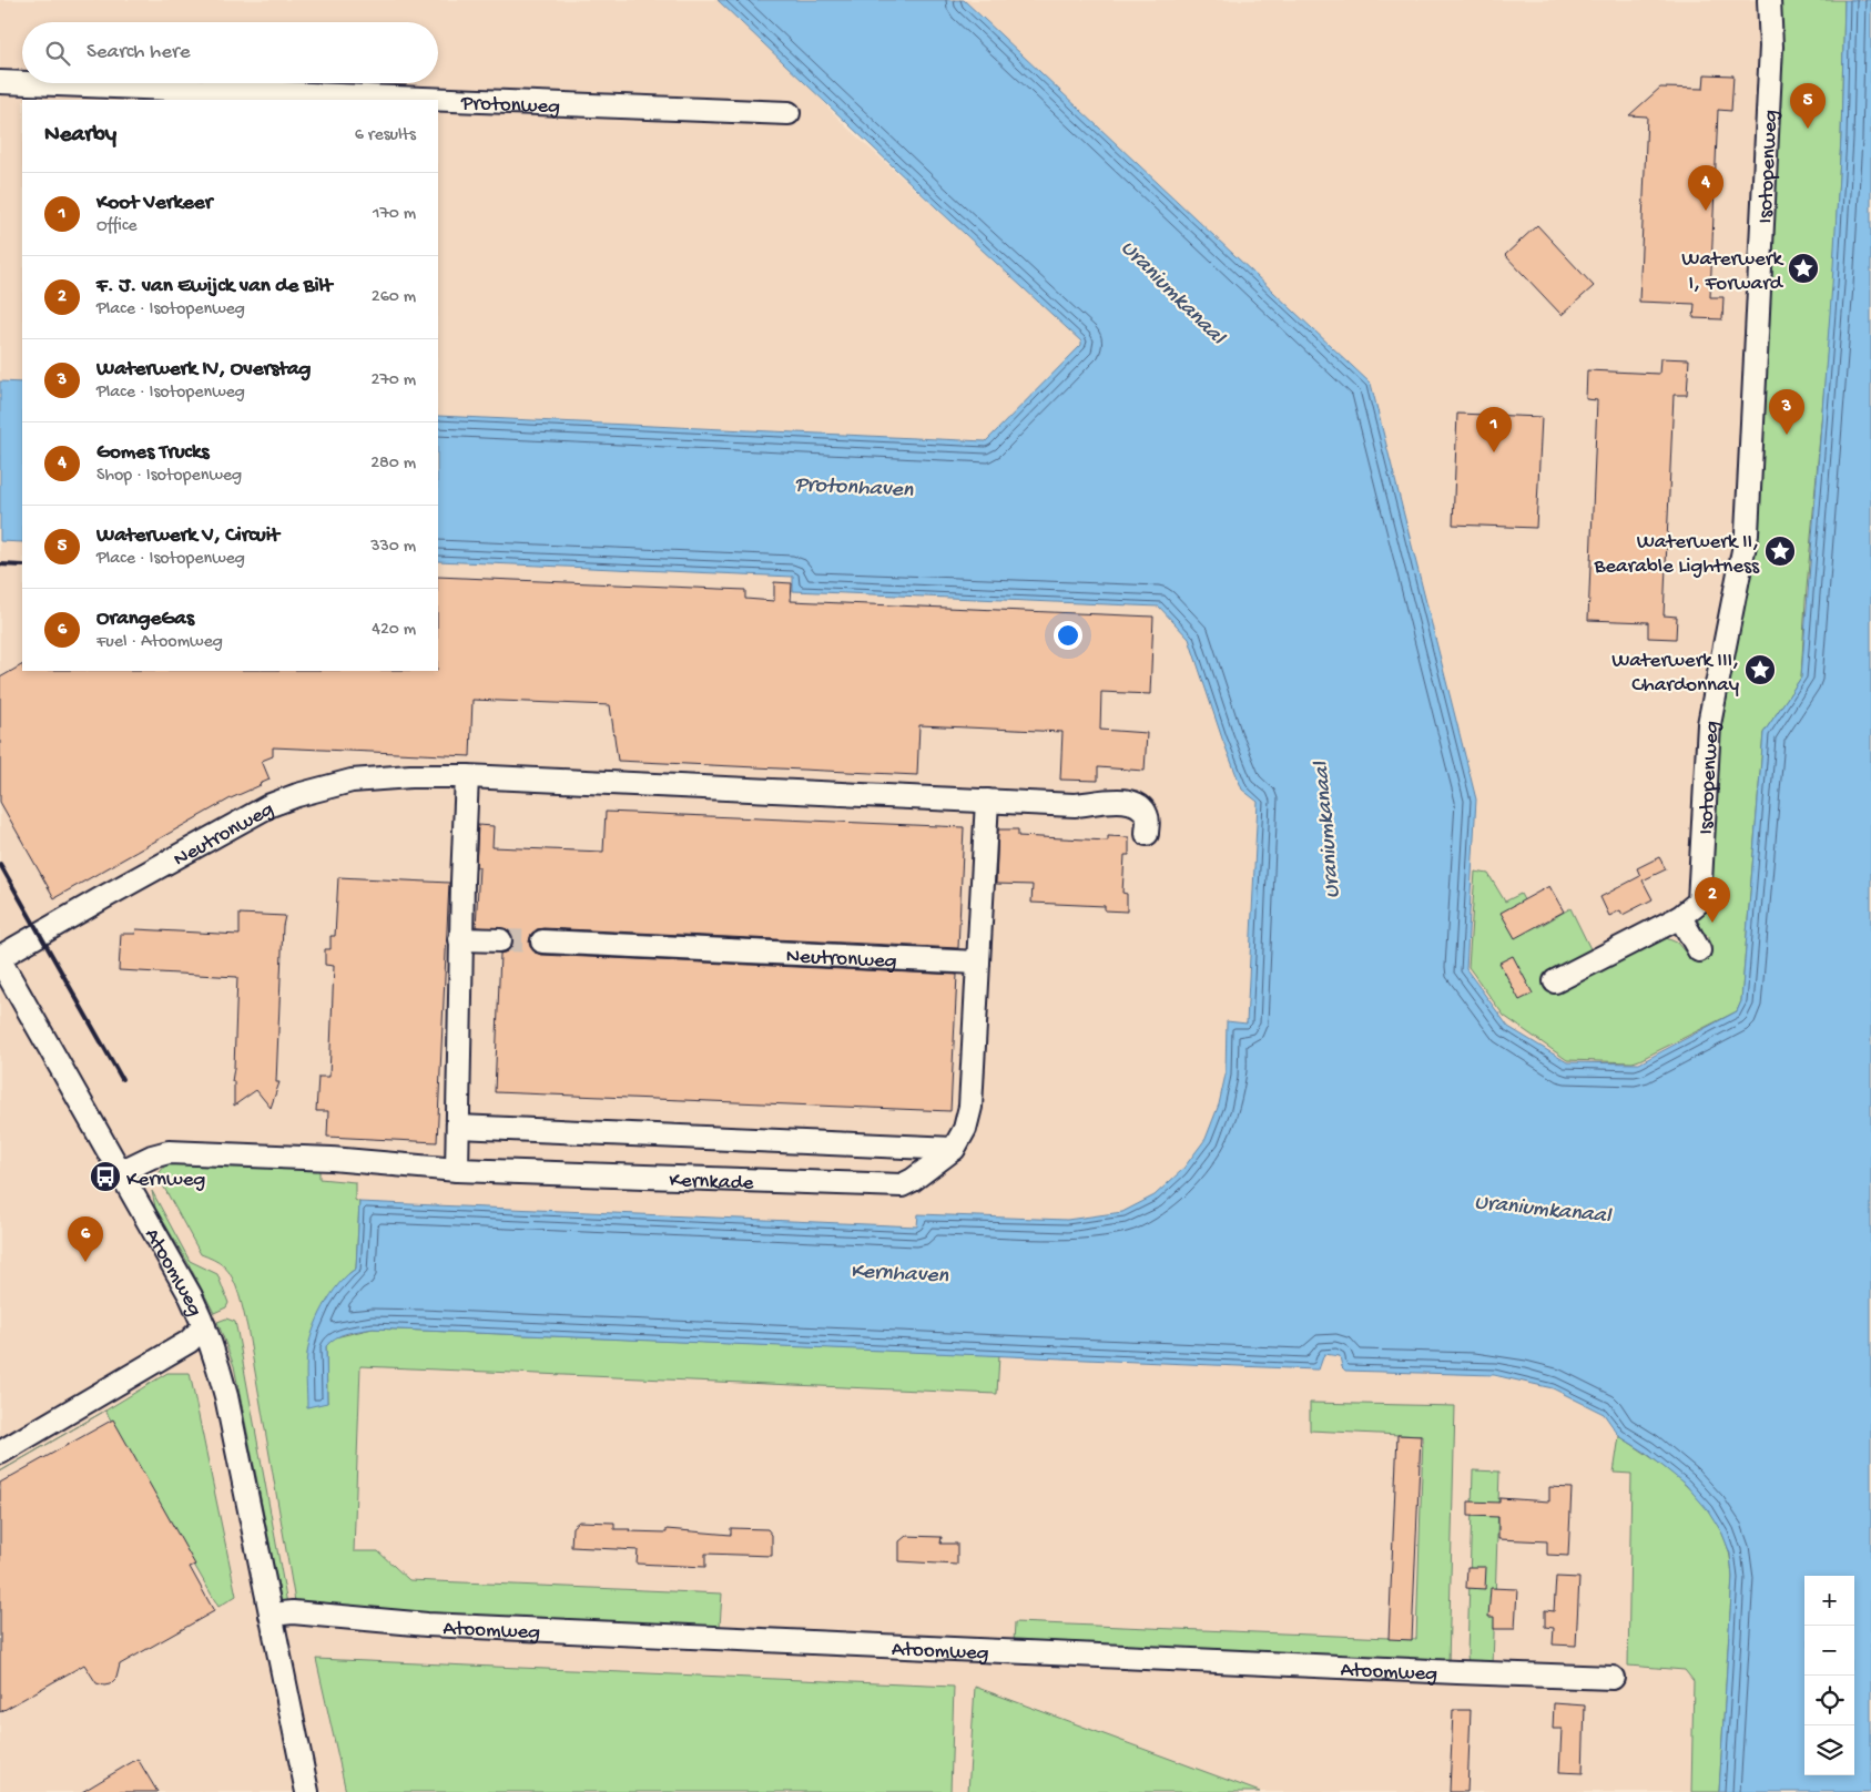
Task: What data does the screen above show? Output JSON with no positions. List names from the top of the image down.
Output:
{
  "streets": {
    "street": [
      "Protonweg",
      "Isotopenweg",
      "Neutronweg",
      "Kernkade",
      "Atoomweg"
    ]
  },
  "crossings": [
    ["Neutronweg", "Kernkade"],
    ["Neutronweg", "Atoomweg"],
    ["Kernkade", "Atoomweg"]
  ],
  "water": ["Uraniumkanaal", "Protonhaven", "Kernhaven"],
  "places": {
    "place": ["Waterwerk I, Forward", "Waterwerk II, Bearable Lightness", "Waterwerk III, Chardonnay"],
    "bus stop": ["Kernweg"]
  },
  "page": {
    "search": "Search here",
    "pins": [
      "5",
      "4",
      "3",
      "1",
      "2",
      "6"
    ],
    "heading": ["Nearby", "6 results"],
    "list": [
      {
        "mark": "1",
        "name": "Koot Verkeer",
        "note": "Office",
        "value": "170 m"
      },
      {
        "mark": "2",
        "name": "F. J. van Ewijck van de Bilt",
        "note": "Place · Isotopenweg",
        "value": "260 m"
      },
      {
        "mark": "3",
        "name": "Waterwerk IV, Overstag",
        "note": "Place · Isotopenweg",
        "value": "270 m"
      },
      {
        "mark": "4",
        "name": "Gomes Trucks",
        "note": "Shop · Isotopenweg",
        "value": "280 m"
      },
      {
        "mark": "5",
        "name": "Waterwerk V, Circuit",
        "note": "Place · Isotopenweg",
        "value": "330 m"
      },
      {
        "mark": "6",
        "name": "OrangeGas",
        "note": "Fuel · Atoomweg",
        "value": "420 m"
      }
    ],
    "map_buttons": ["+", "−"]
  }
}
